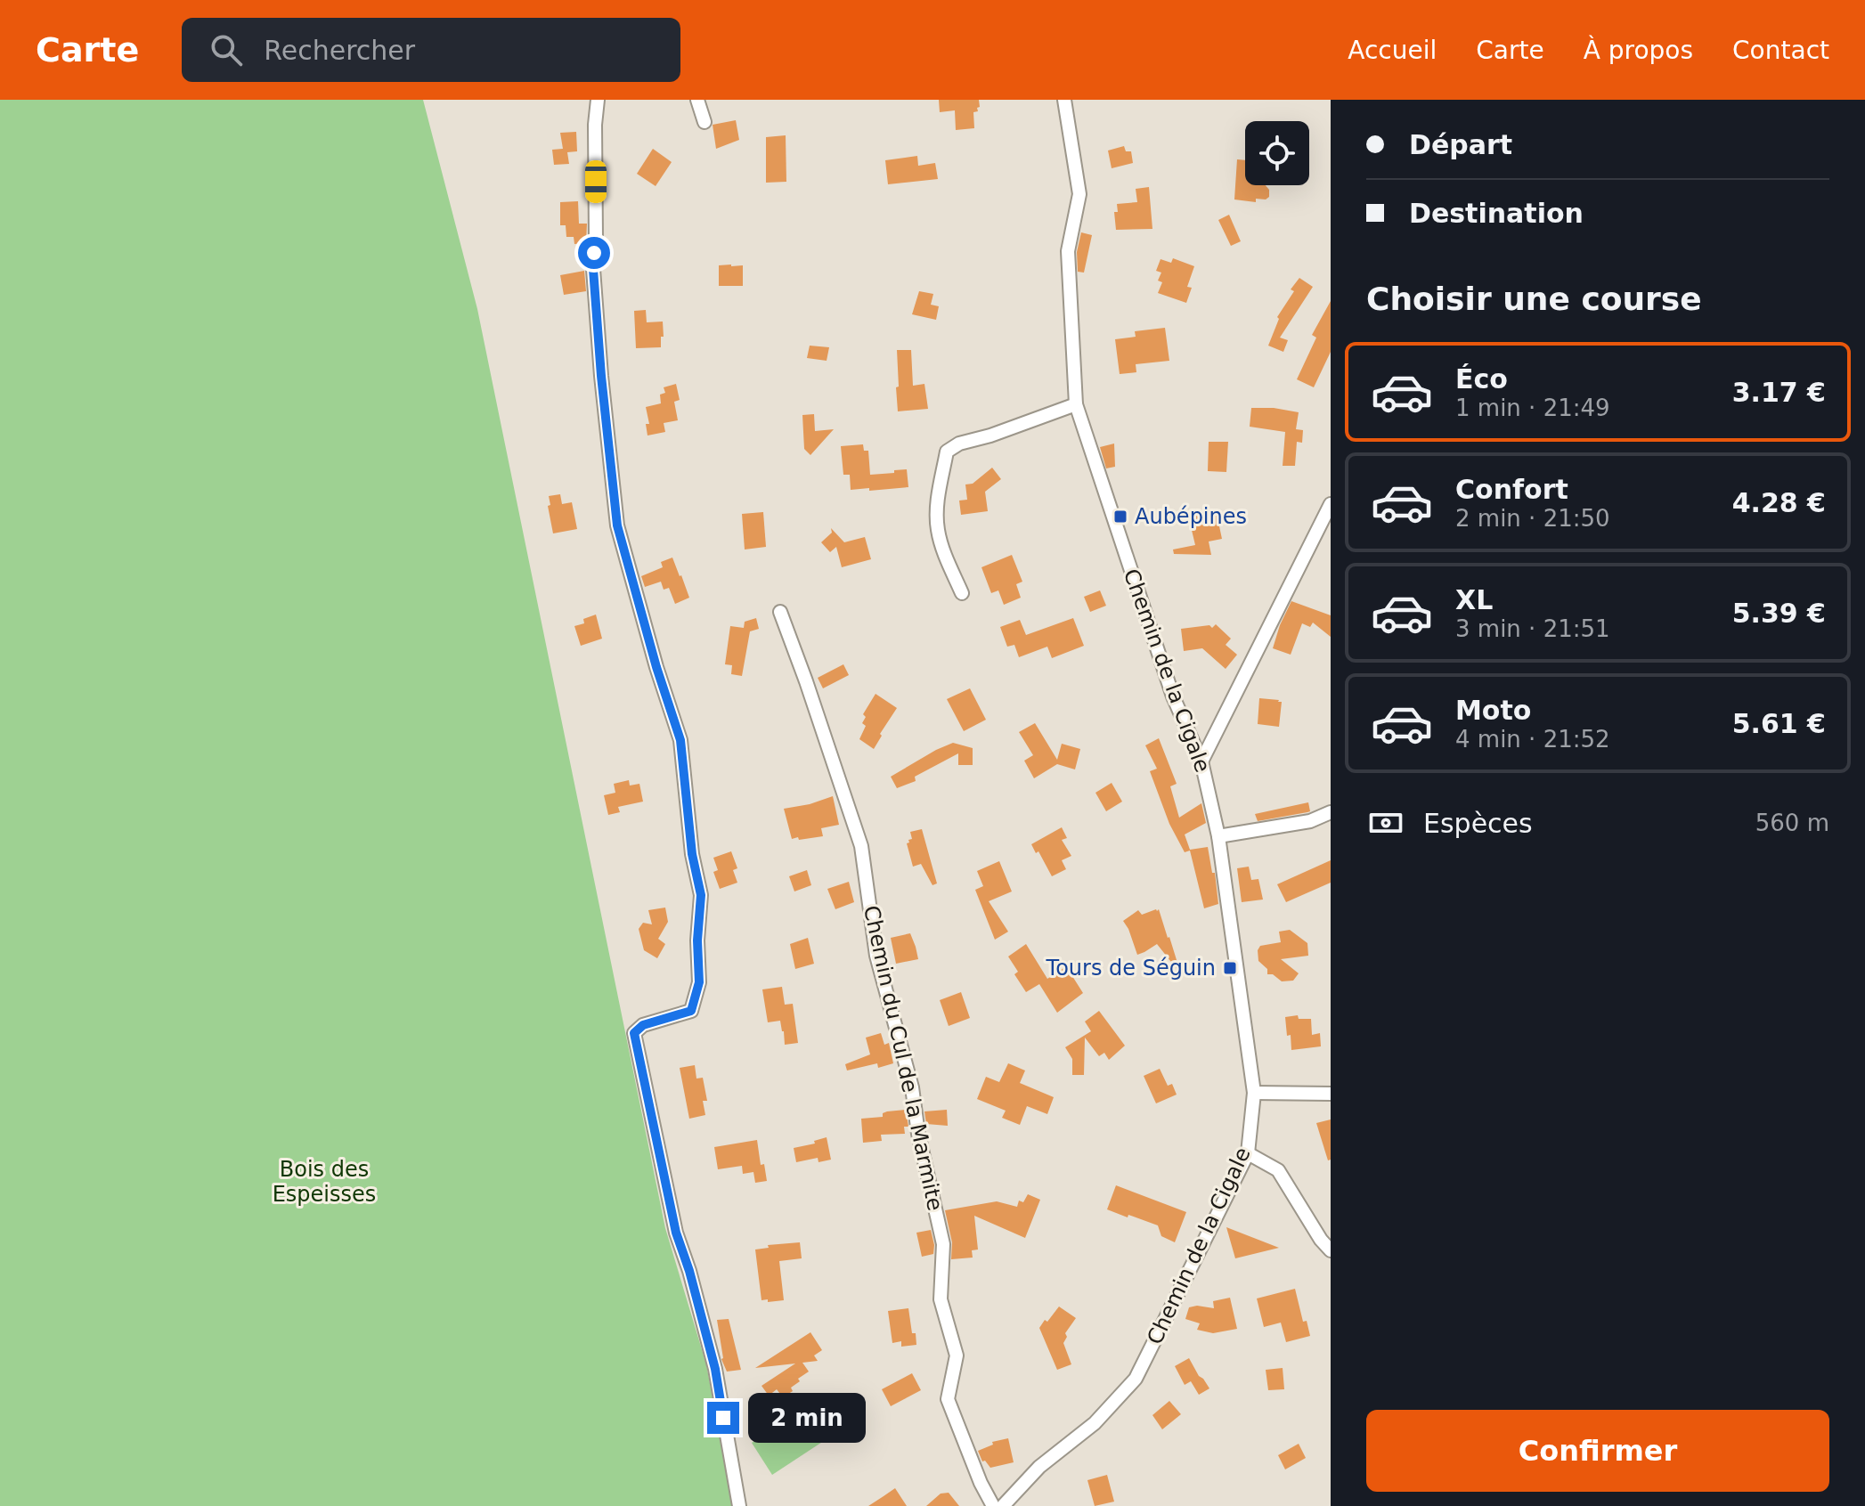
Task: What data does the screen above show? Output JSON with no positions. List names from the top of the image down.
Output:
{
  "streets": {
    "street": ["Chemin de la Cigale", "Chemin du Cul de la Marmite"]
  },
  "parks": ["Bois des Espeisses"],
  "places": {
    "transit": ["Aubépines", "Tours de Séguin"]
  },
  "page": {
    "header": "Carte",
    "search": "Rechercher",
    "nav": [
      "Accueil",
      "Carte",
      "À propos",
      "Contact"
    ],
    "banner": ["Départ", "Destination"],
    "heading": "Choisir une course",
    "list": [
      {
        "name": "Éco",
        "note": "1 min · 21:49",
        "value": "3.17 €"
      },
      {
        "name": "Confort",
        "note": "2 min · 21:50",
        "value": "4.28 €"
      },
      {
        "name": "XL",
        "note": "3 min · 21:51",
        "value": "5.39 €"
      },
      {
        "name": "Moto",
        "note": "4 min · 21:52",
        "value": "5.61 €"
      }
    ],
    "pay": ["Espèces", "560 m"],
    "bubble": "2 min",
    "buttons": "Confirmer"
  }
}
